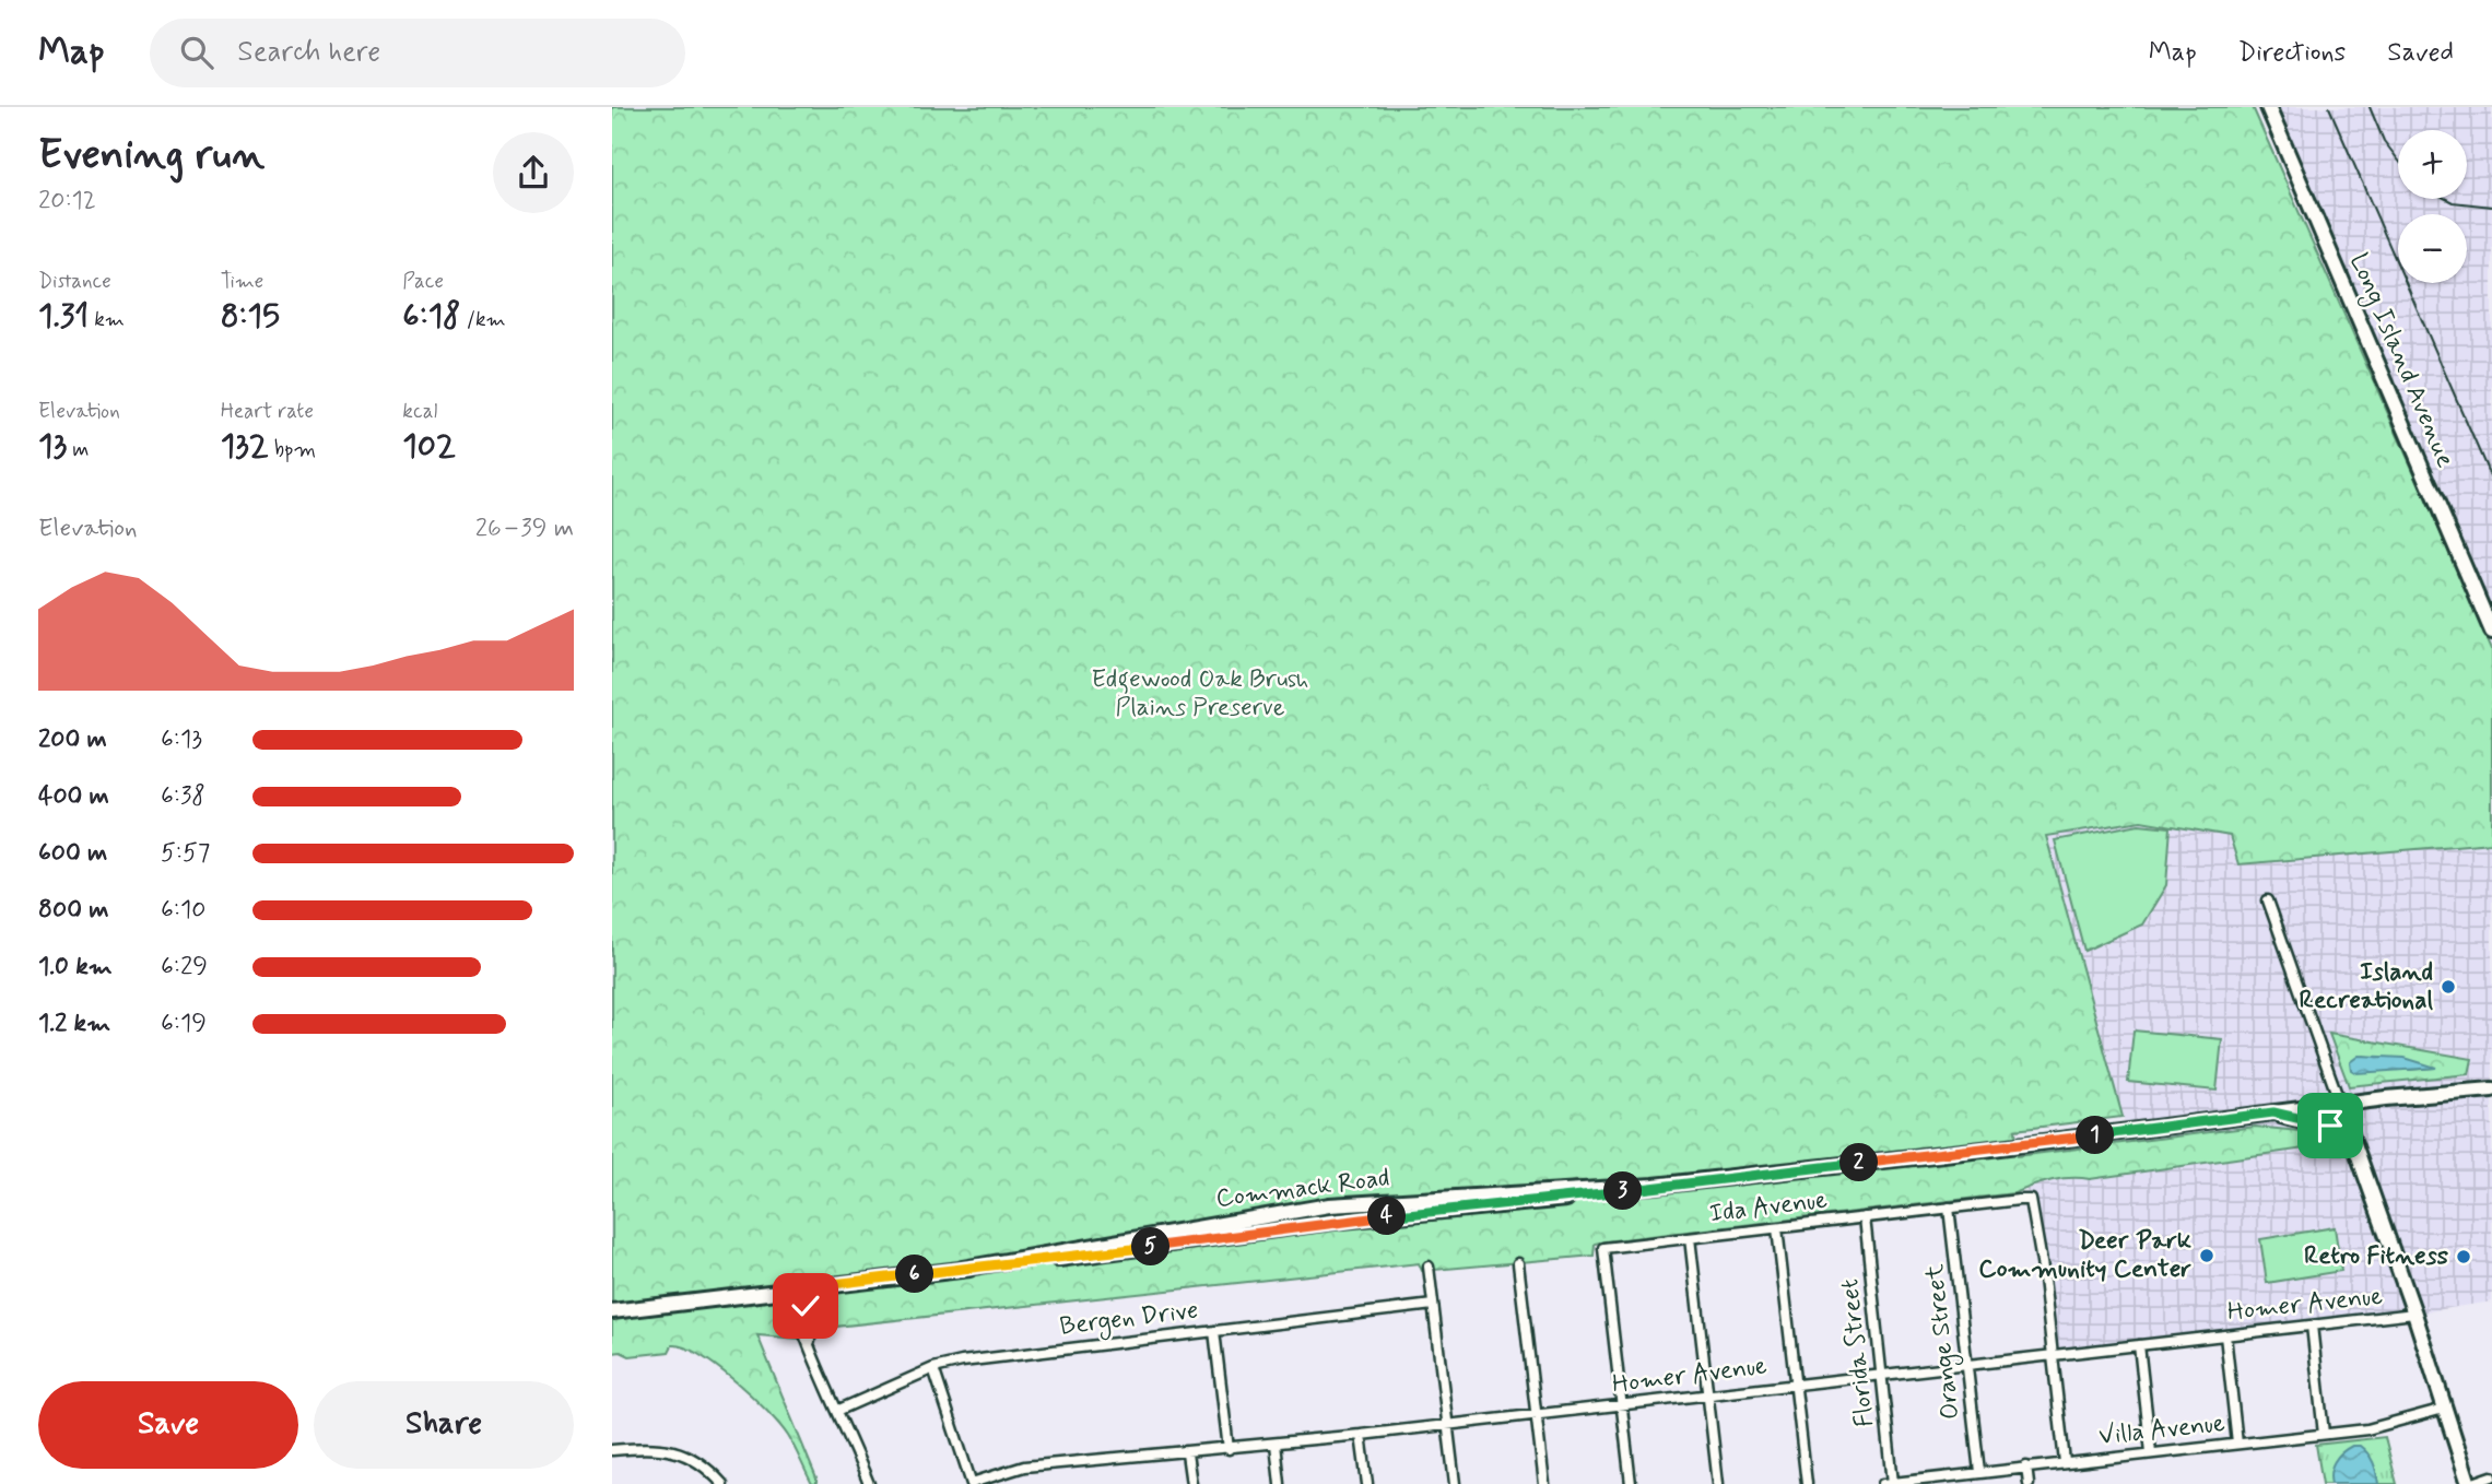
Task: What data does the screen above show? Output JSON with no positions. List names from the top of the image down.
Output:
{
  "streets": {
    "main road": ["Long Island Avenue", "Commack Road"],
    "street": [
      "Ida Avenue",
      "Homer Avenue",
      "Bergen Drive",
      "Orange Street",
      "Florida Street",
      "Villa Avenue"
    ]
  },
  "crossings": [
    ["Ida Avenue", "Homer Avenue"],
    ["Ida Avenue", "Orange Street"],
    ["Ida Avenue", "Florida Street"],
    ["Homer Avenue", "Orange Street"],
    ["Homer Avenue", "Florida Street"],
    ["Orange Street", "Villa Avenue"],
    ["Florida Street", "Villa Avenue"]
  ],
  "parks": ["Edgewood Oak Brush Plains Preserve"],
  "places": ["Island Recreational", "Deer Park Community Center", "Retro Fitness"],
  "page": {
    "header": "Map",
    "search": "Search here",
    "nav": ["Map", "Directions", "Saved"],
    "heading": ["Evening run", "20:12"],
    "map_buttons": ["+", "−"],
    "stats": [
      ["Distance", "1.31 km"],
      ["Time", "8:15"],
      ["Pace", "6:18 /km"],
      ["Elevation", "13 m"],
      ["Heart rate", "132 bpm"],
      ["kcal", "102"]
    ],
    "chart": ["Elevation", "26–39 m"],
    "list": [
      {
        "name": "200 m",
        "note": "6:13"
      },
      {
        "name": "400 m",
        "note": "6:38"
      },
      {
        "name": "600 m",
        "note": "5:57"
      },
      {
        "name": "800 m",
        "note": "6:10"
      },
      {
        "name": "1.0 km",
        "note": "6:29"
      },
      {
        "name": "1.2 km",
        "note": "6:19"
      }
    ],
    "pins": [
      "1",
      "2",
      "3",
      "4",
      "5",
      "6"
    ],
    "buttons": ["Save", "Share"]
  }
}
